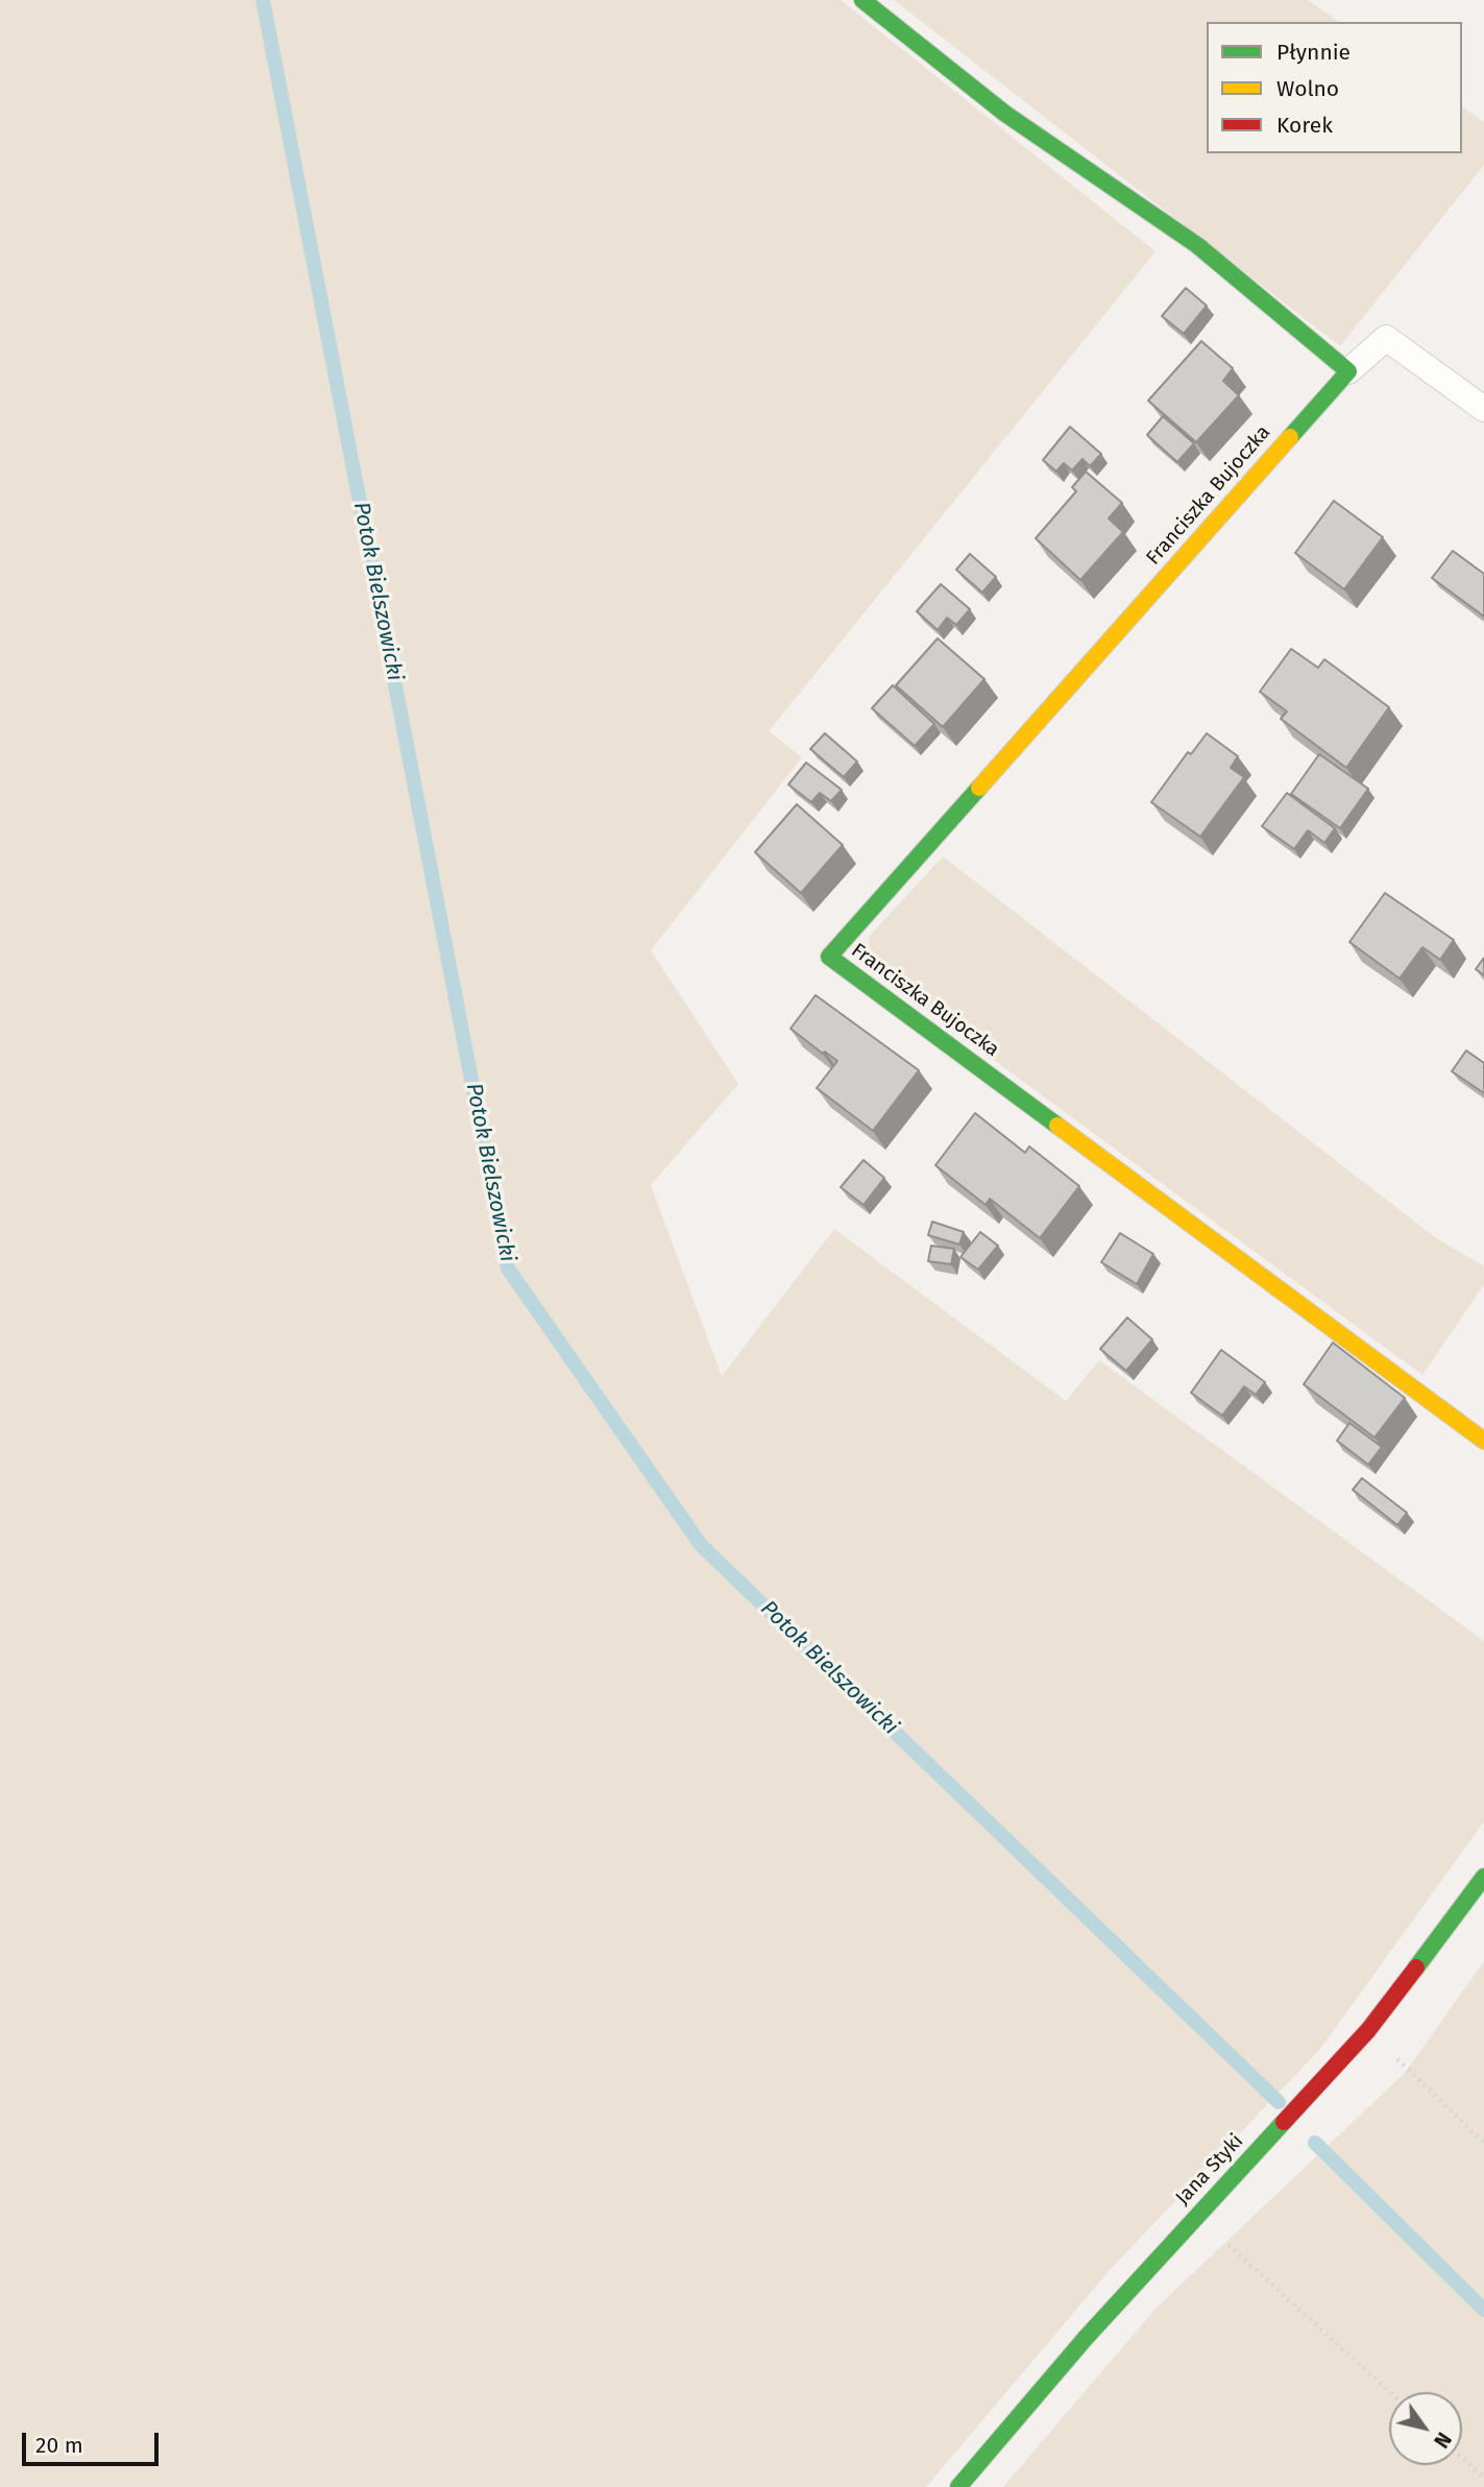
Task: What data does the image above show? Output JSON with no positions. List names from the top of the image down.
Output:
{
  "streets": {
    "street": ["Franciszka Bujoczka", "Jana Styki"]
  },
  "water": ["Potok Bielszowicki"],
  "legend": ["Płynnie", "Wolno", "Korek"],
  "scale_bar": "20 m",
  "north": "bottom right"
}
